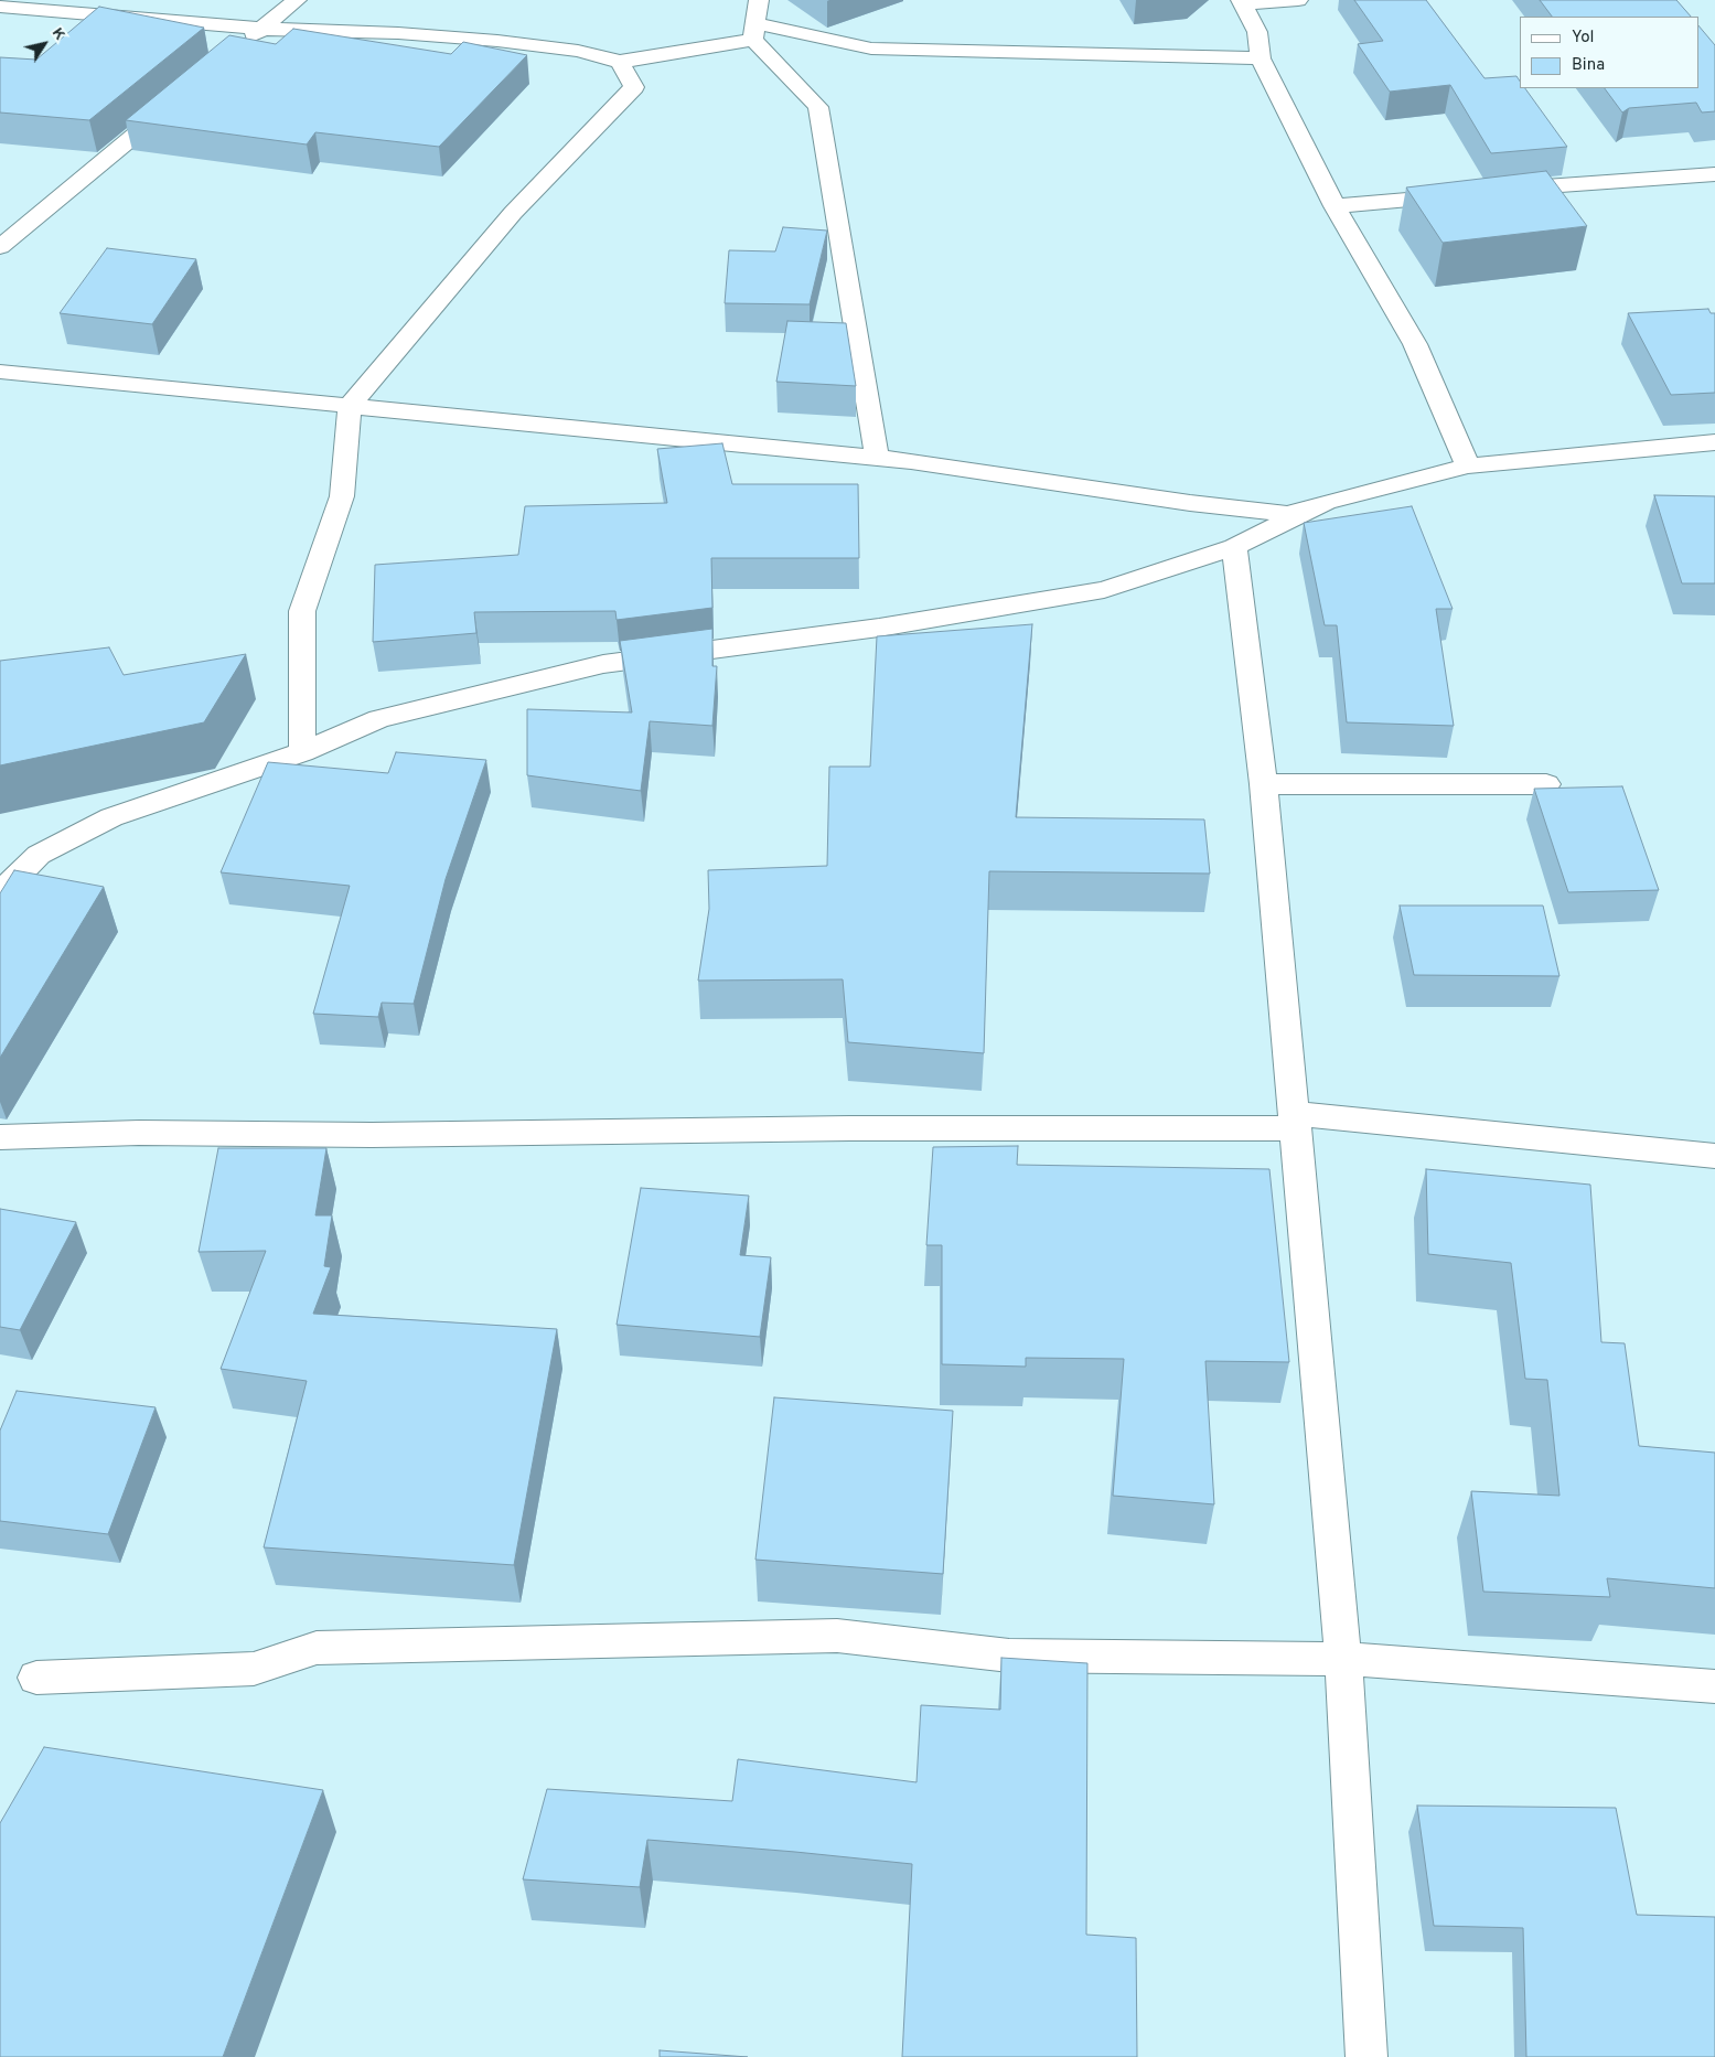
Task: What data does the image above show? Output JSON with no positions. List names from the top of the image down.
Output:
{
  "legend": ["Yol", "Bina"],
  "north": "top right"
}
